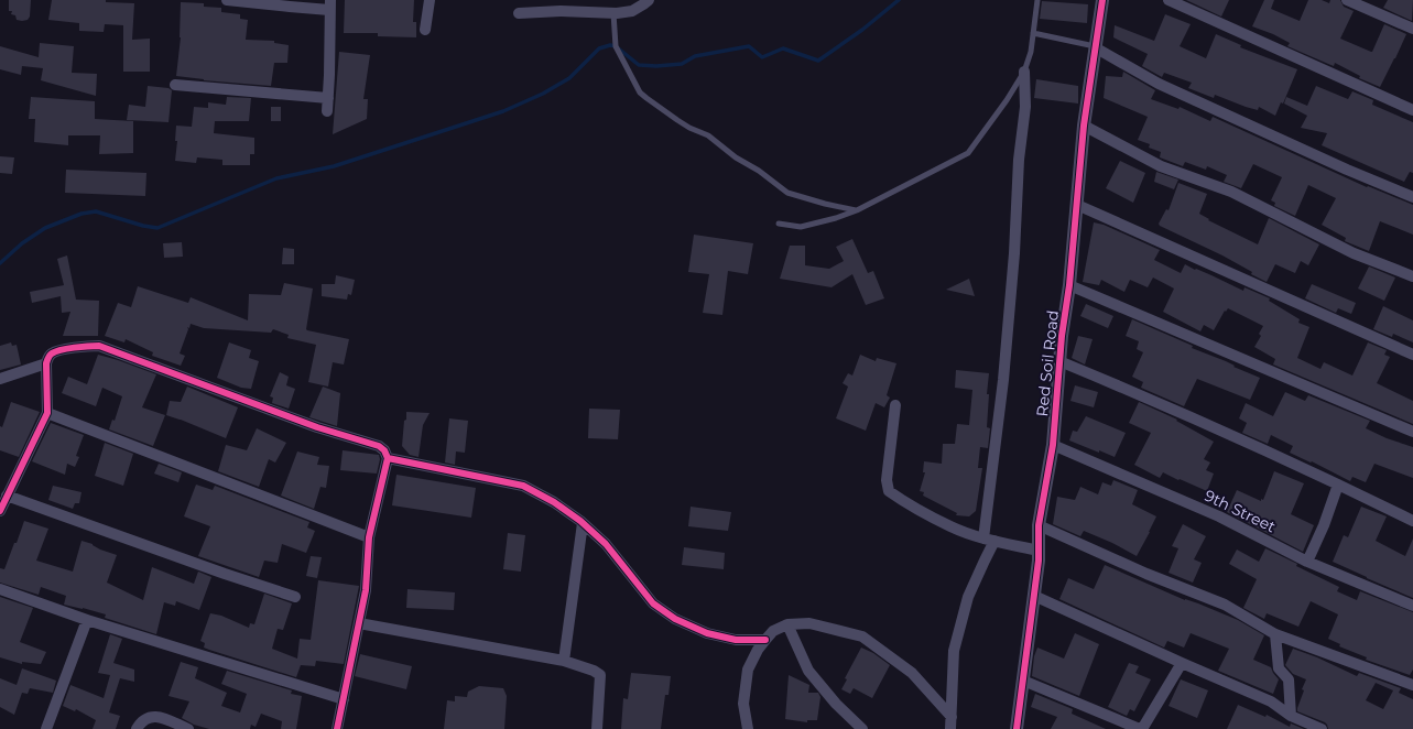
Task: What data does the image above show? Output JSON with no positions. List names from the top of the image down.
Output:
{
  "streets": {
    "street": ["Red Soil Road", "9th Street"]
  },
  "crossings": [
    ["Red Soil Road", "9th Street"]
  ]
}
